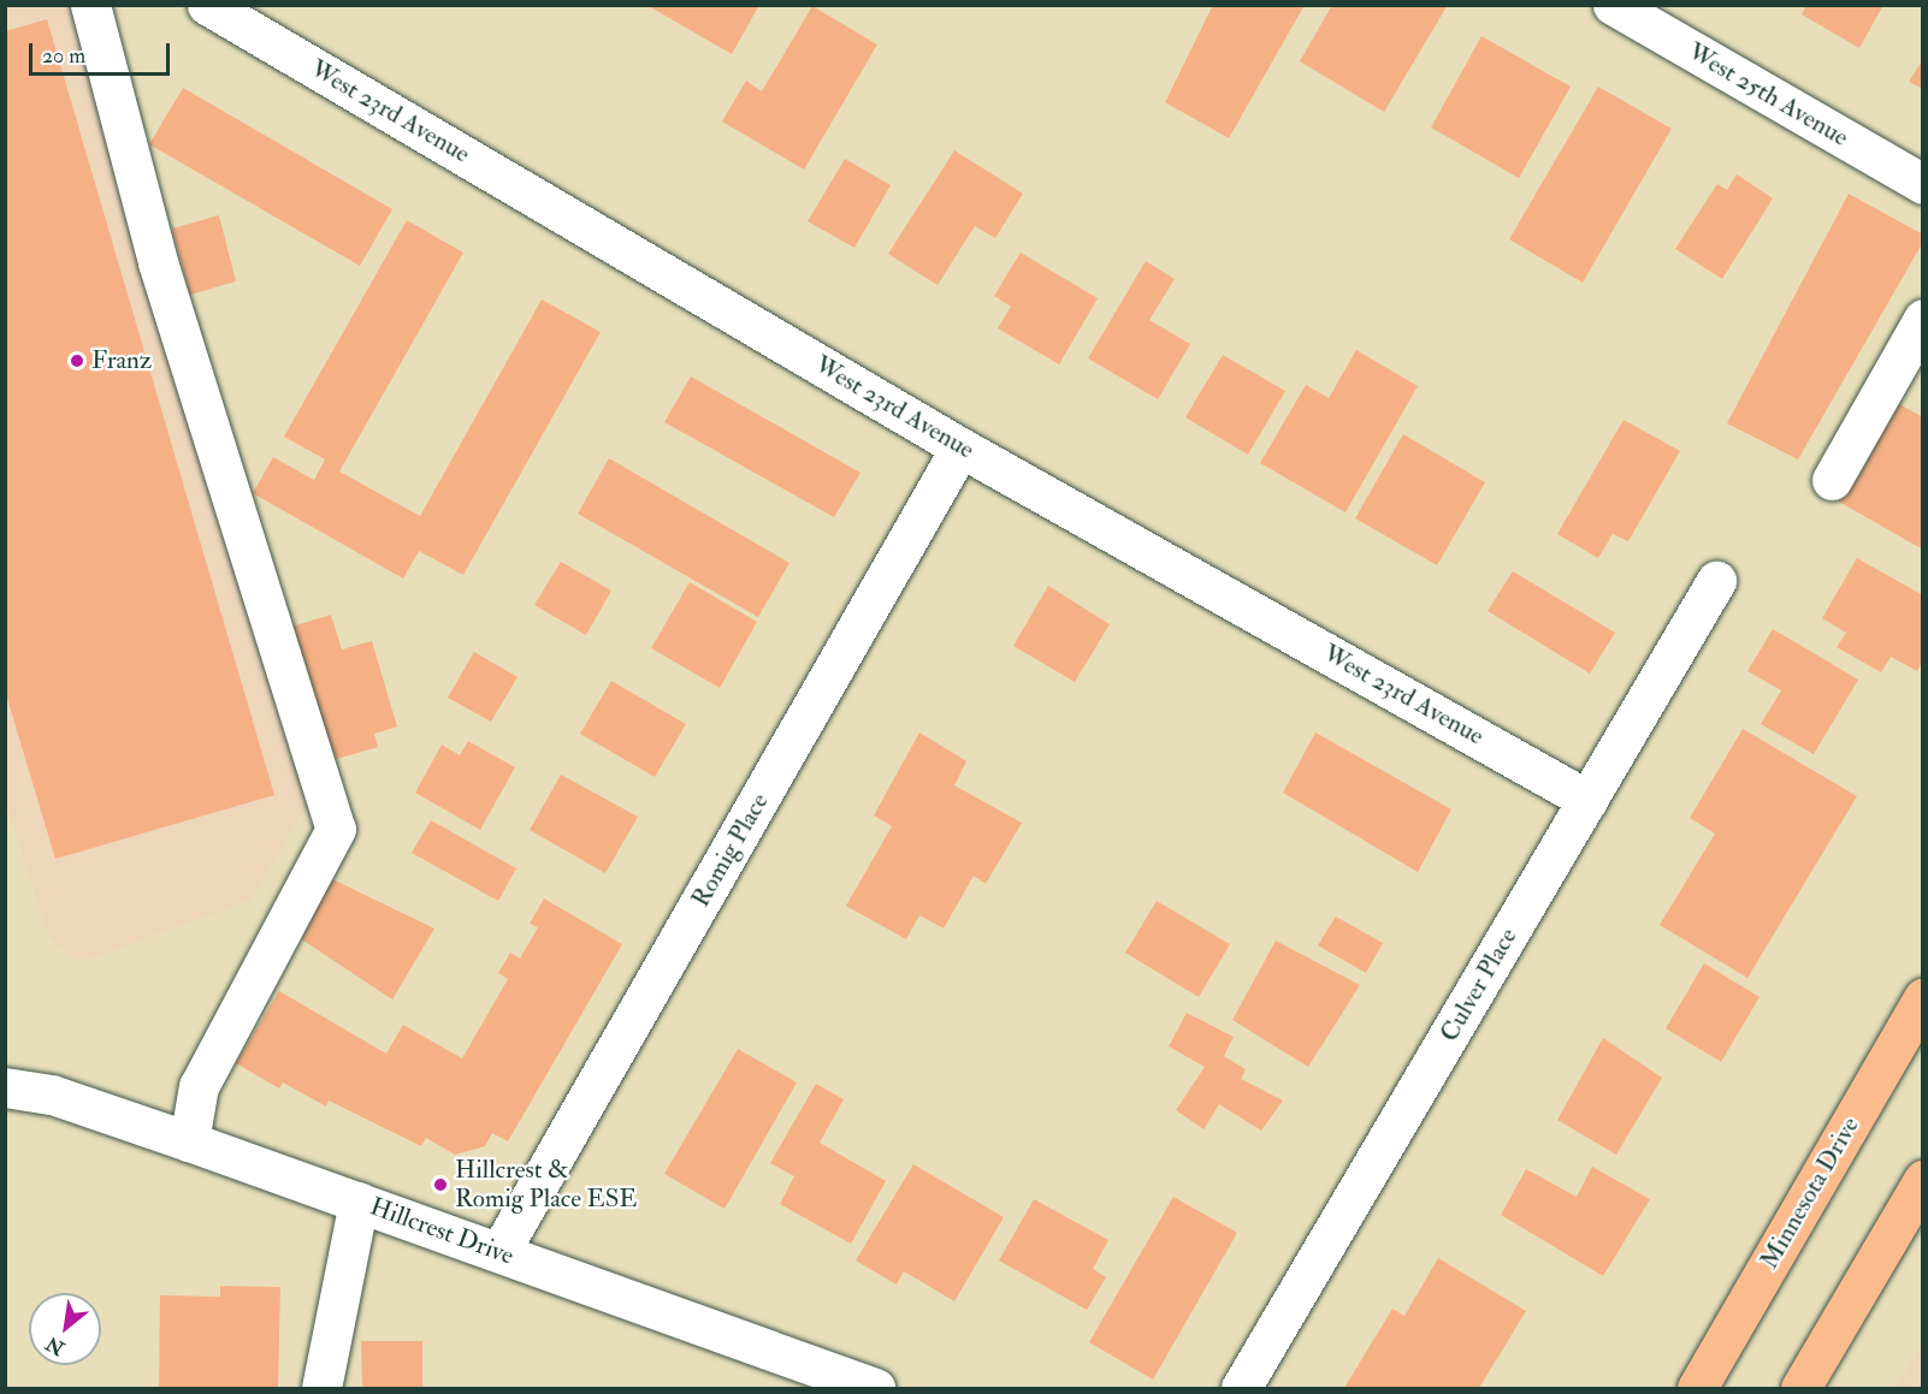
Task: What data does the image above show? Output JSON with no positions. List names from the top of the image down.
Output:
{
  "streets": {
    "main road": ["Minnesota Drive"],
    "street": [
      "West 25th Avenue",
      "West 23rd Avenue",
      "Romig Place",
      "Culver Place",
      "Hillcrest Drive"
    ]
  },
  "crossings": [
    ["West 23rd Avenue", "Romig Place"],
    ["West 23rd Avenue", "Culver Place"],
    ["Romig Place", "Hillcrest Drive"]
  ],
  "places": ["Franz", "Hillcrest & Romig Place ESE"],
  "scale_bar": "20 m",
  "north": "bottom left"
}
